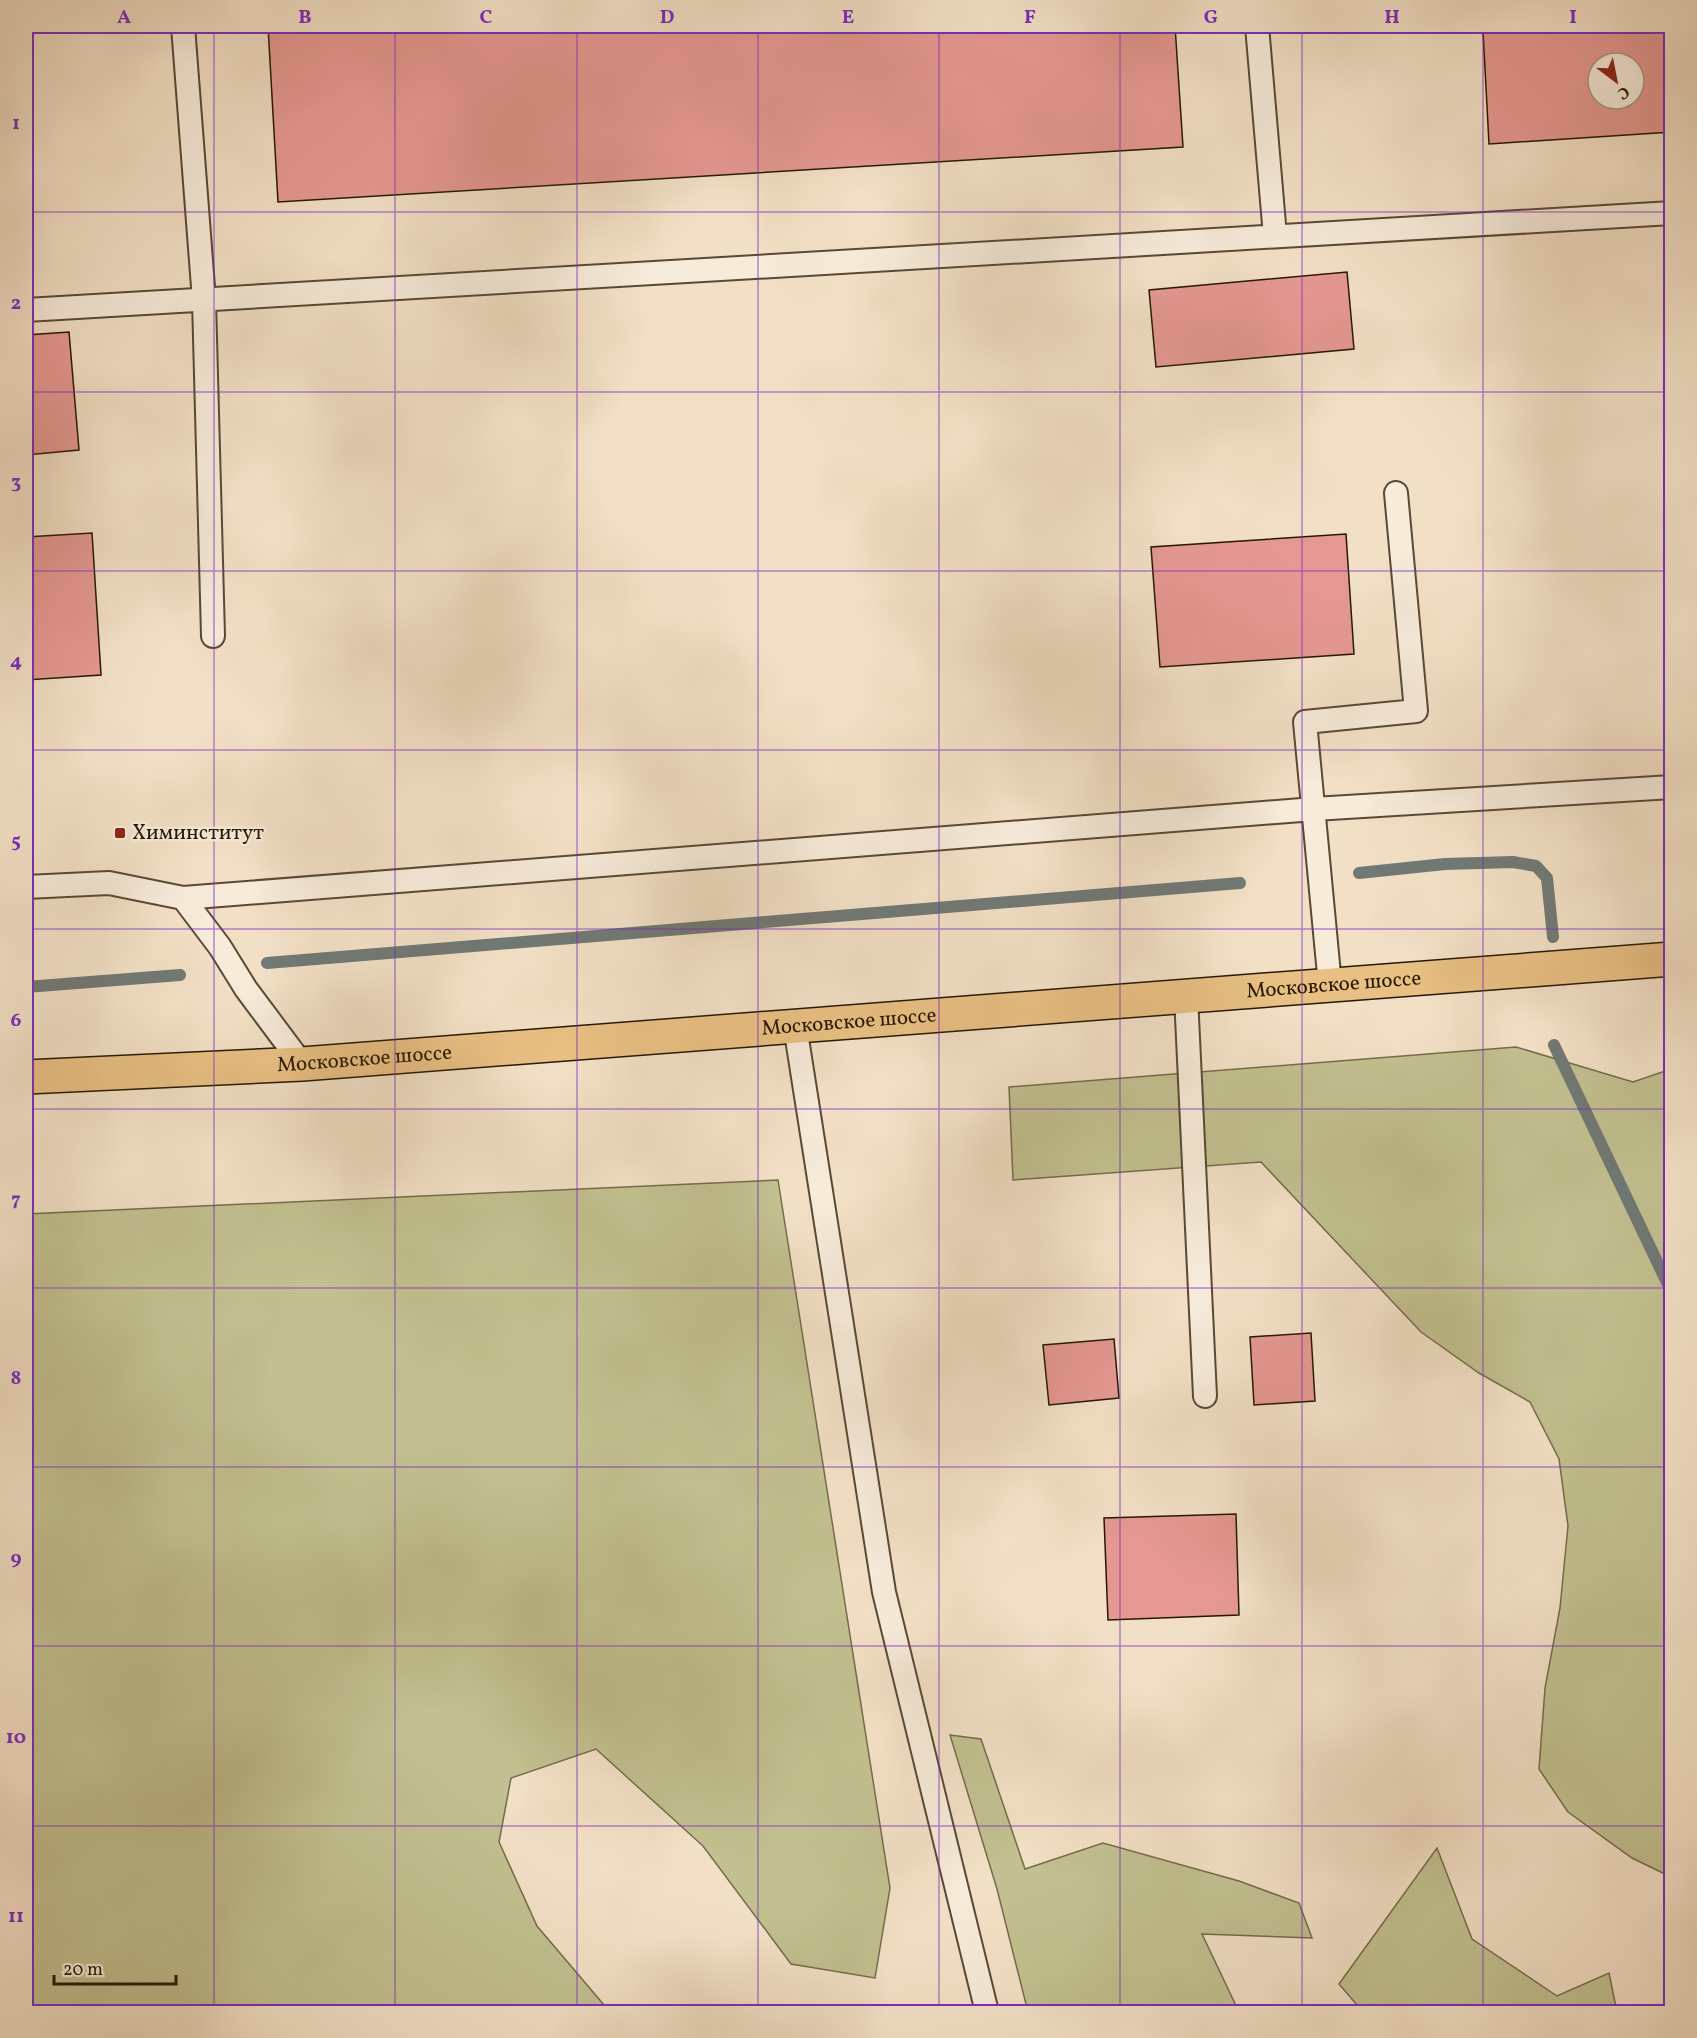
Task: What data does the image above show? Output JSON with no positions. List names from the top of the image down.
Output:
{
  "streets": {
    "main road": ["Московское шоссе"]
  },
  "places": {
    "transit": ["Химинститут"]
  },
  "scale_bar": "20 m",
  "north": "bottom right",
  "grid": {
    "columns": [
      "A",
      "B",
      "C",
      "D",
      "E",
      "F",
      "G",
      "H",
      "I"
    ],
    "rows": [
      "1",
      "2",
      "3",
      "4",
      "5",
      "6",
      "7",
      "8",
      "9",
      "10",
      "11"
    ]
  }
}
